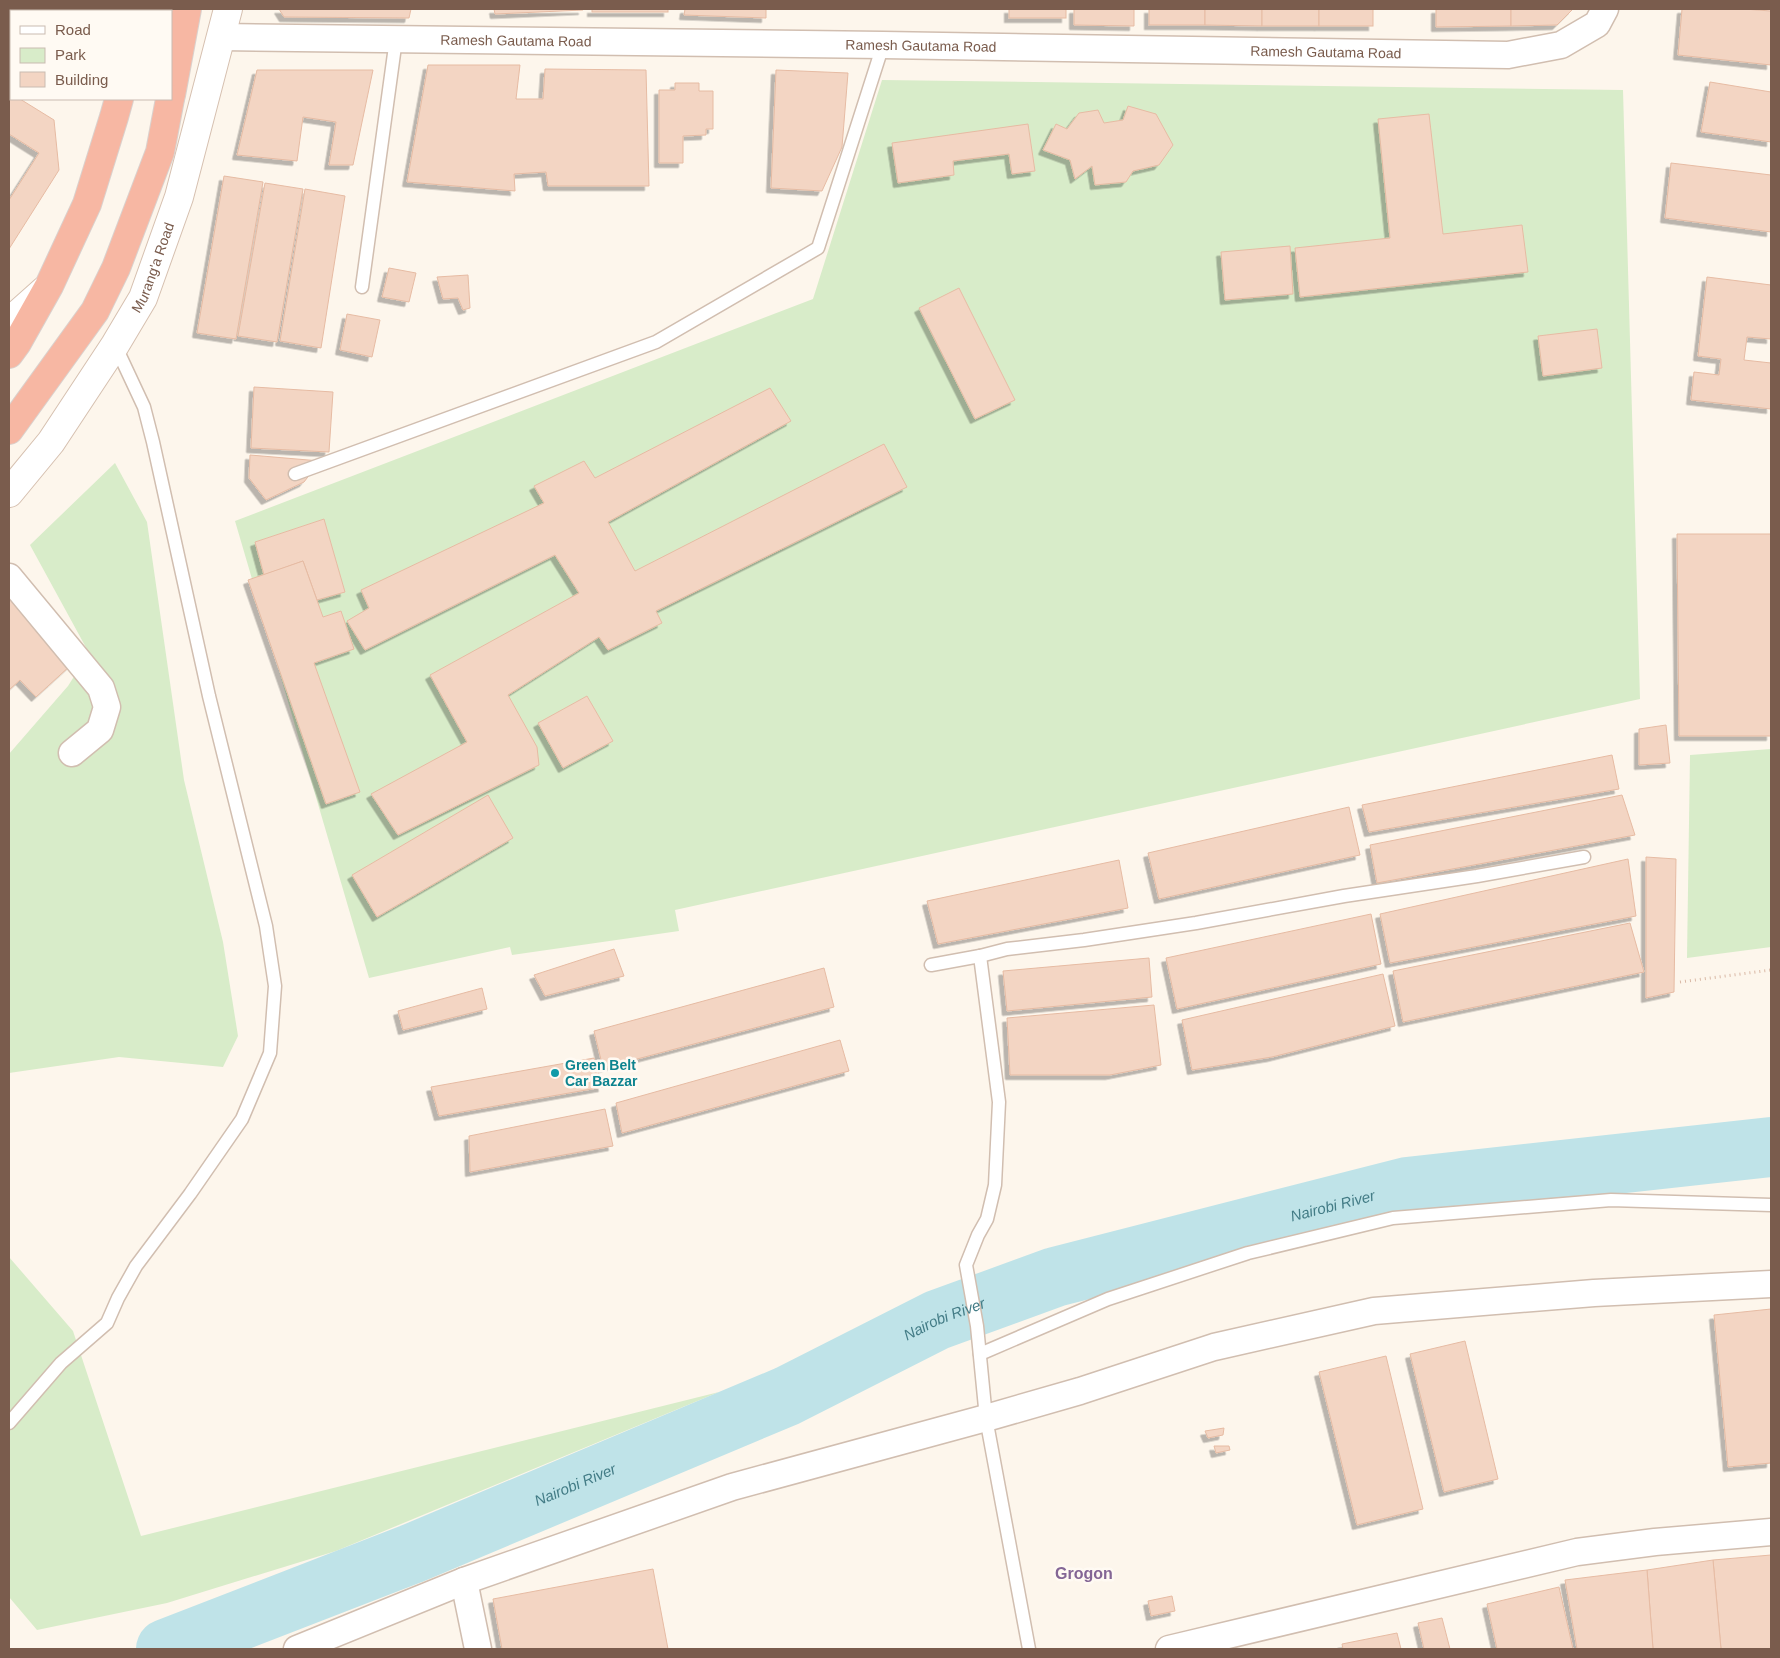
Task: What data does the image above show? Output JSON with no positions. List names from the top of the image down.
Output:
{
  "streets": {
    "street": ["Ramesh Gautama Road", "Murang'a Road"]
  },
  "crossings": [
    ["Ramesh Gautama Road", "Murang'a Road"]
  ],
  "districts": ["Grogon"],
  "water": ["Nairobi River"],
  "places": ["Green Belt Car Bazzar"],
  "legend": ["Road", "Park", "Building"]
}
